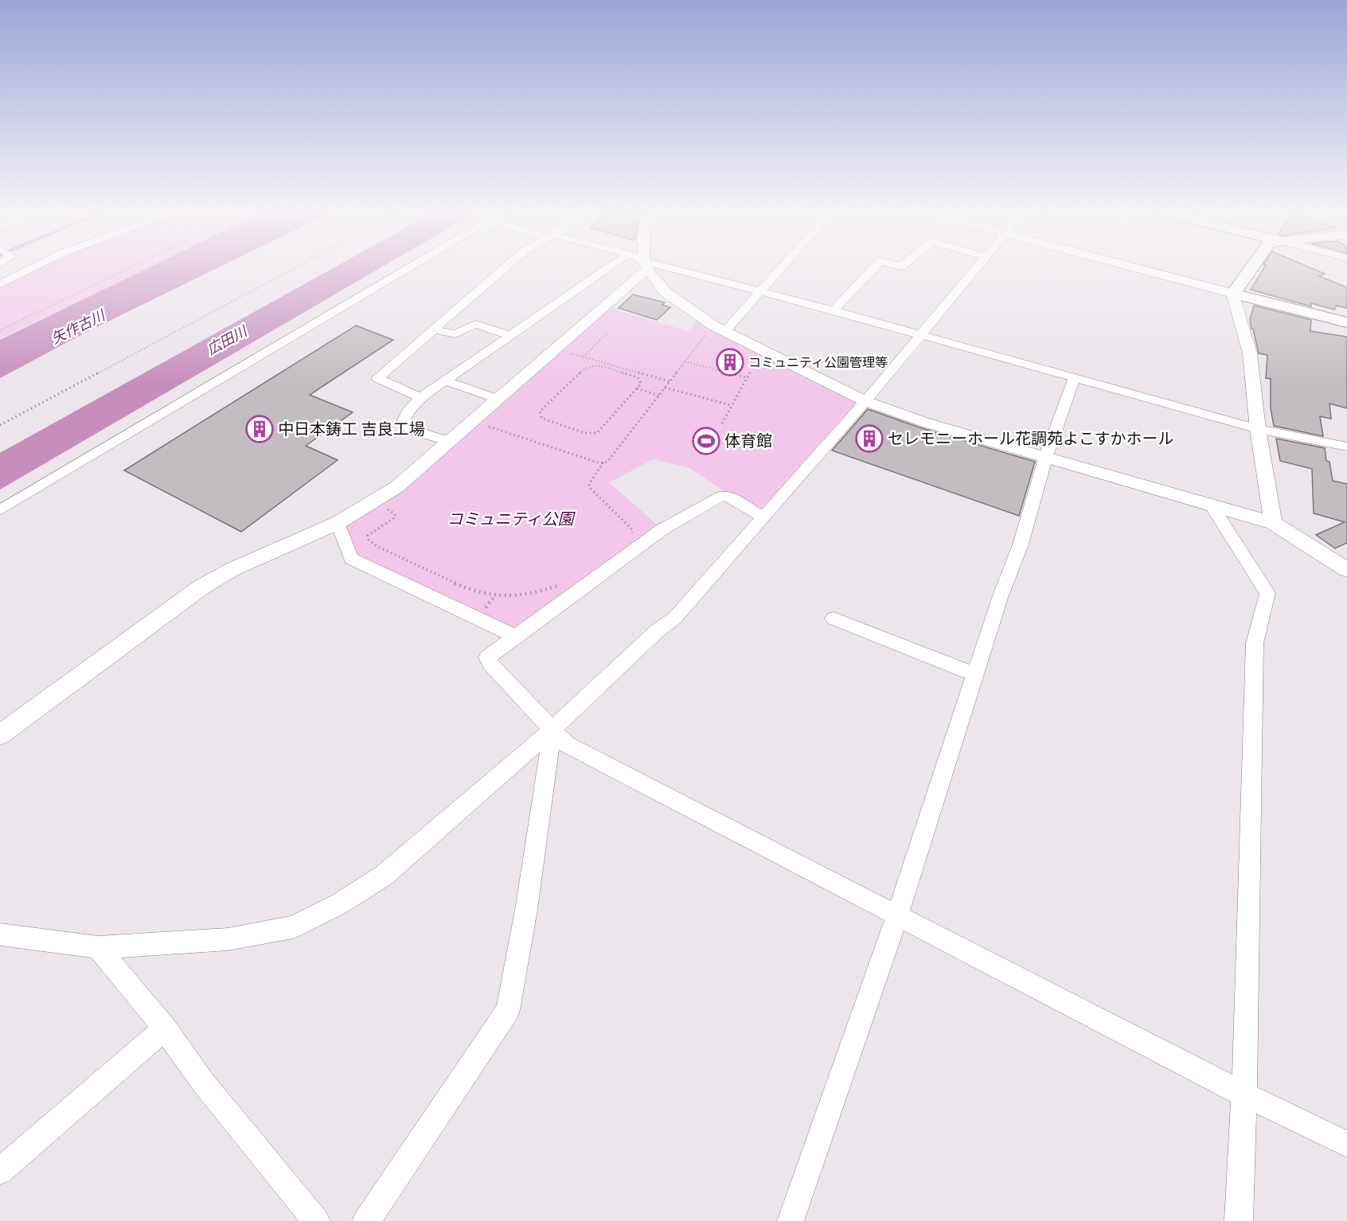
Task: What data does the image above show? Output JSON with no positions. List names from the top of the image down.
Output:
{
  "water": ["矢作古川", "広田川"],
  "parks": ["コミュニティ公園"],
  "places": {
    "building": ["コミュニティ公園管理等", "中日本鋳工 吉良工場", "セレモニーホール花調苑よこすかホール"],
    "sports": ["体育館"]
  }
}
